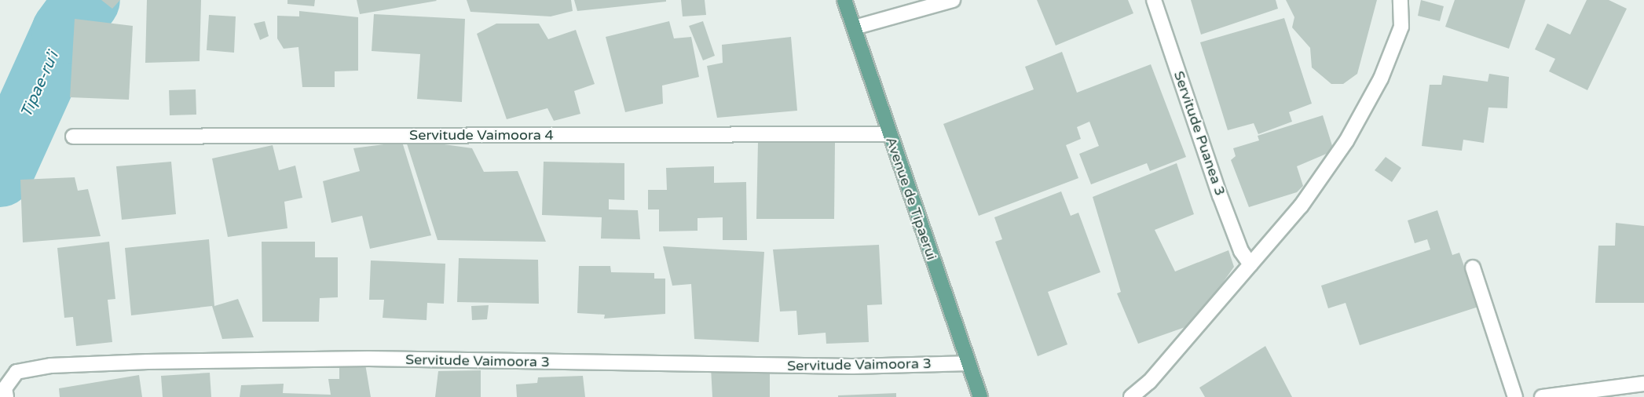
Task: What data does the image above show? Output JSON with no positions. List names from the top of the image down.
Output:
{
  "streets": {
    "main road": ["Avenue de Tipaerui"],
    "street": ["Servitude Puanea 3", "Servitude Vaimoora 4", "Servitude Vaimoora 3"]
  },
  "crossings": [
    ["Servitude Vaimoora 4", "Avenue de Tipaerui"],
    ["Avenue de Tipaerui", "Servitude Vaimoora 3"]
  ],
  "water": ["Tipae-ru’i"]
}
